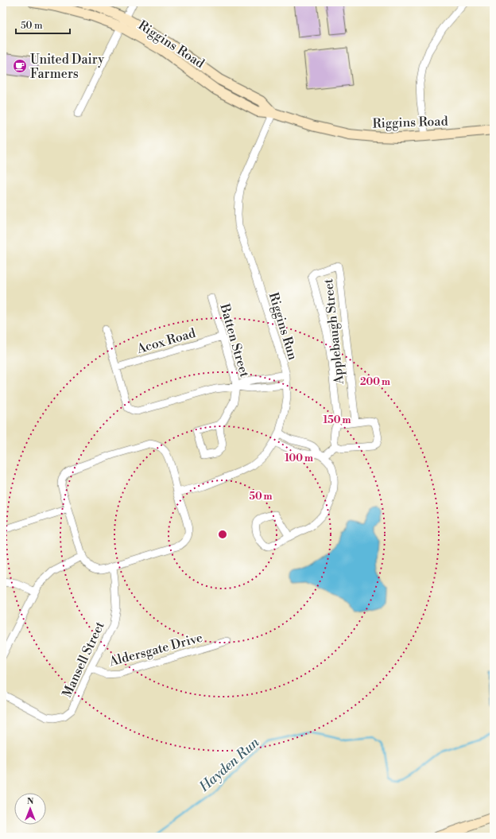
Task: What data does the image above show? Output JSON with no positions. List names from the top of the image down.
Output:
{
  "streets": {
    "main road": ["Riggins Road"],
    "street": [
      "Riggins Run",
      "Applebaugh Street",
      "Acox Road",
      "Batten Street",
      "Aldersgate Drive",
      "Mansell Street"
    ]
  },
  "crossings": [
    ["Riggins Road", "Riggins Run"],
    ["Acox Road", "Batten Street"],
    ["Aldersgate Drive", "Mansell Street"]
  ],
  "water": ["Hayden Run"],
  "places": {
    "cafe": ["United Dairy Farmers"]
  },
  "scale_bar": "50 m",
  "north": "top",
  "rings": [
    "200 m",
    "150 m",
    "100 m",
    "50 m"
  ]
}
